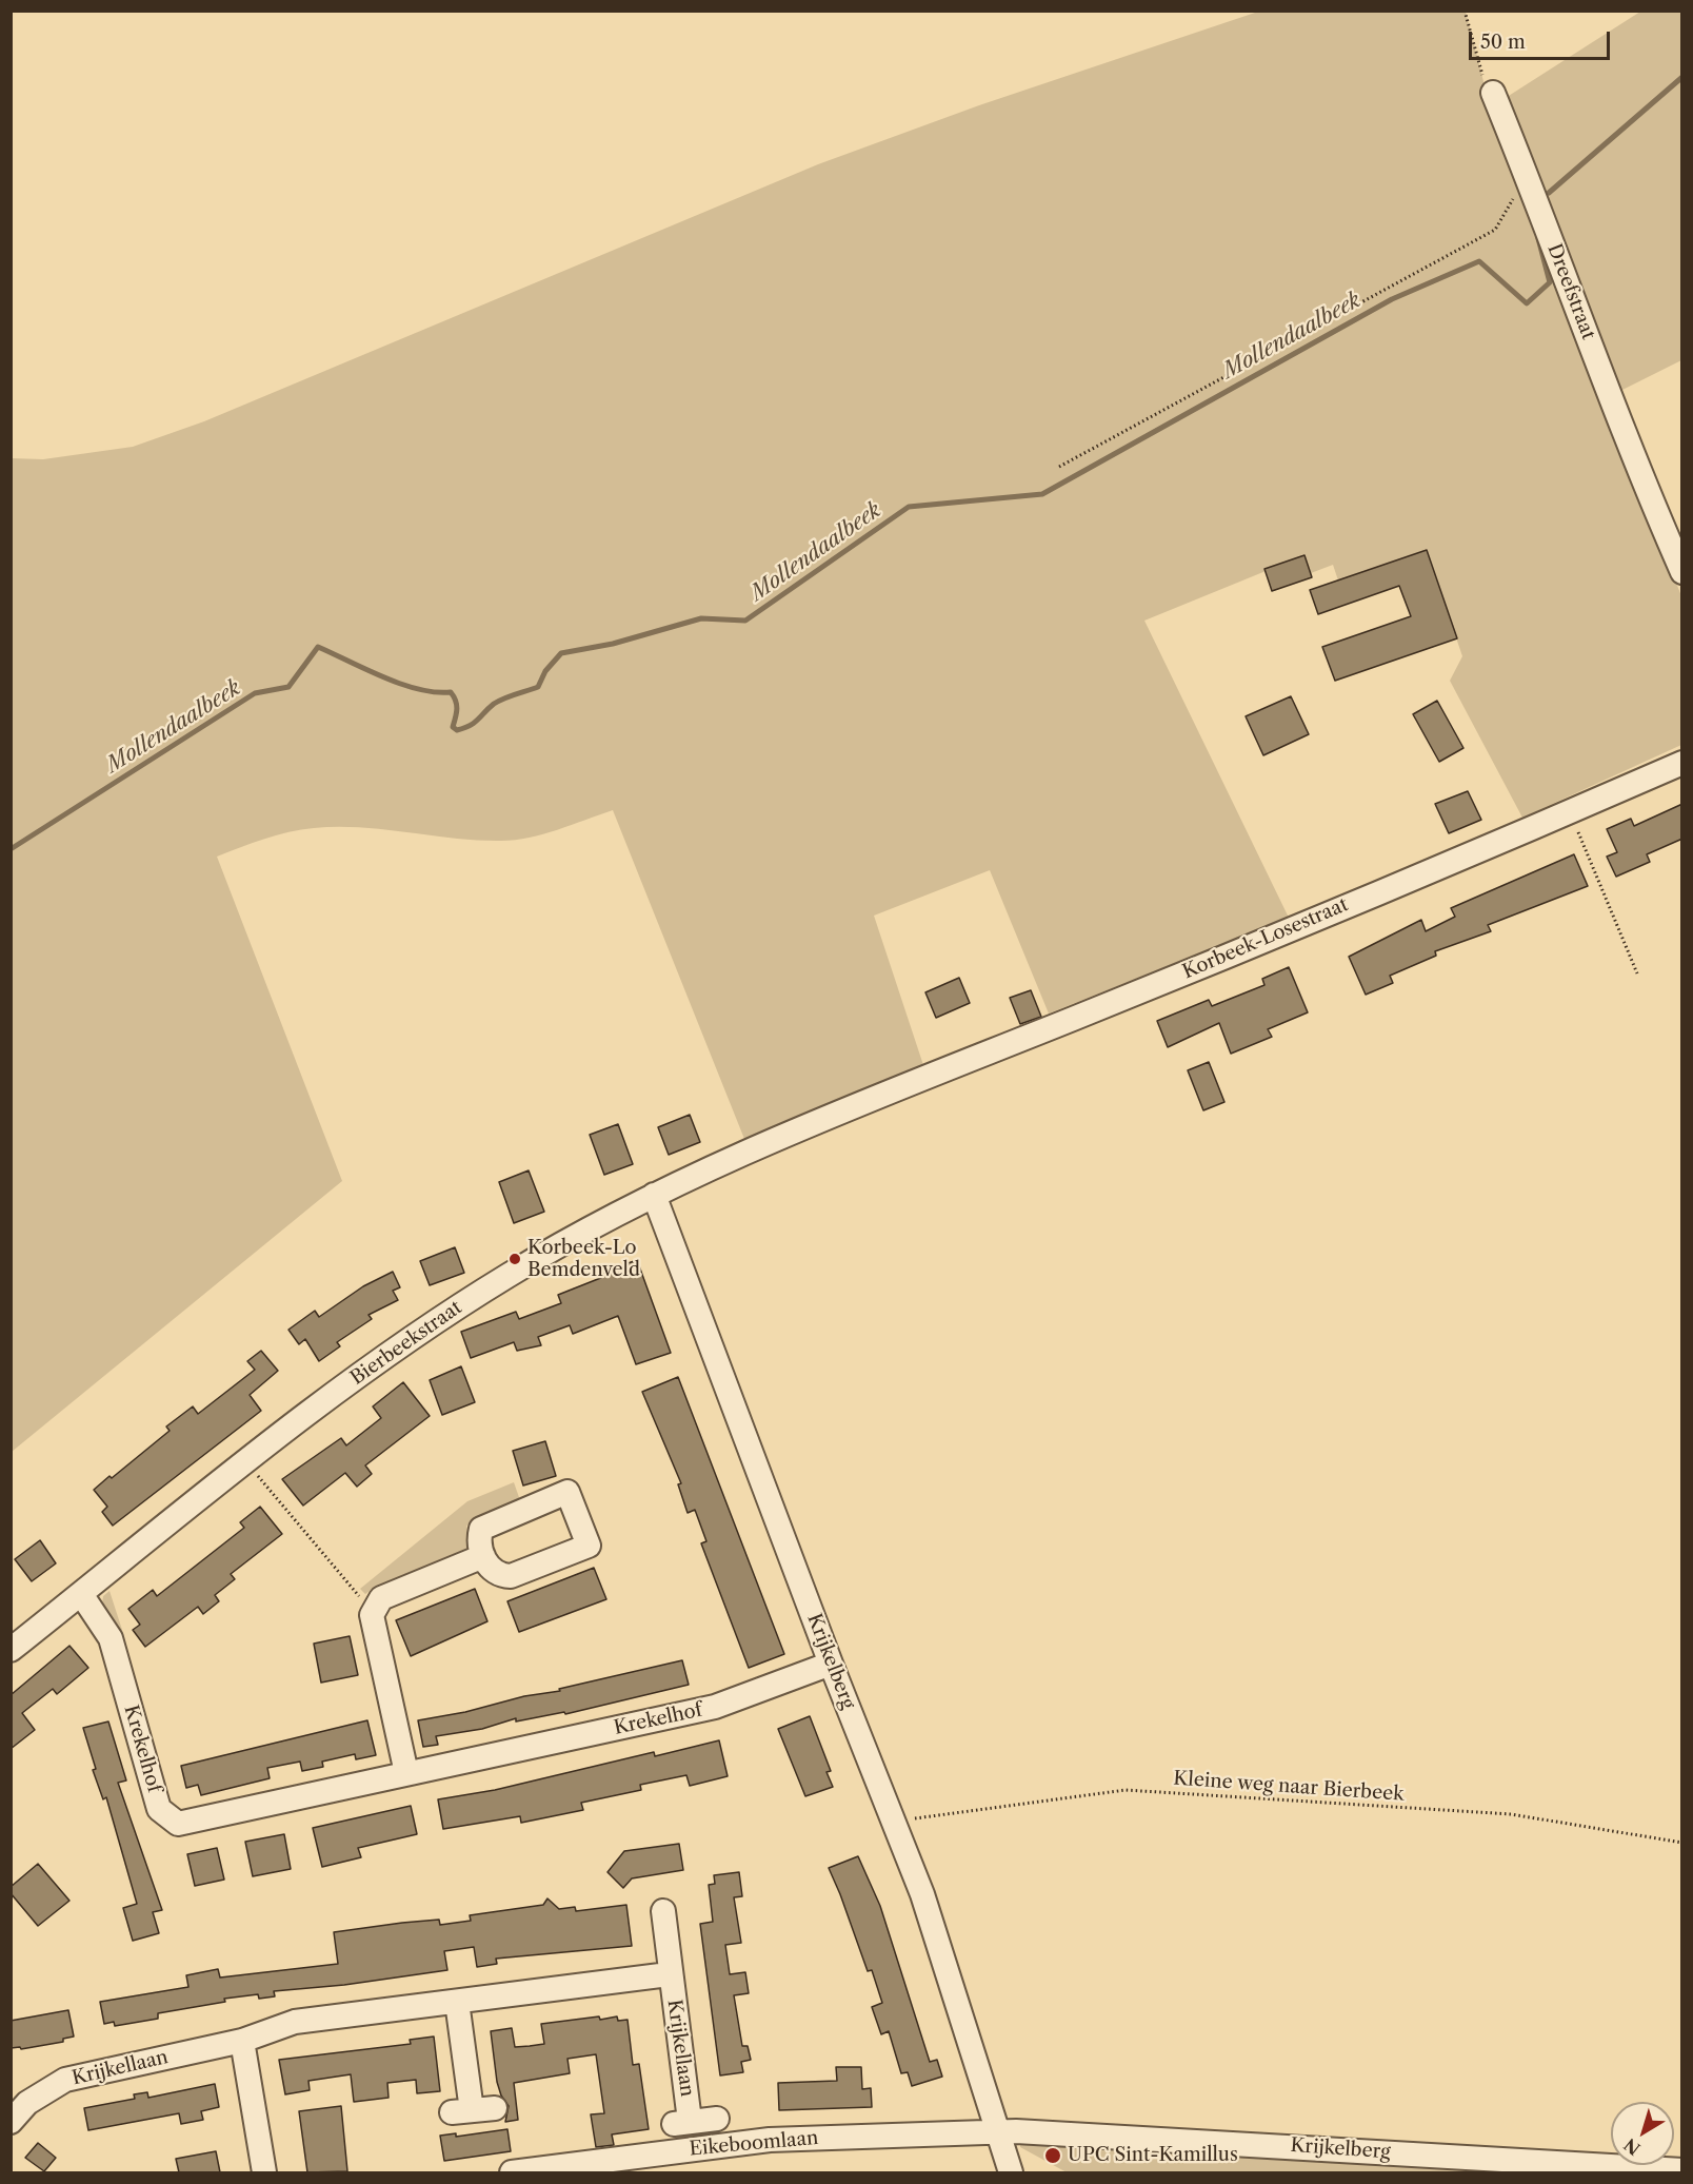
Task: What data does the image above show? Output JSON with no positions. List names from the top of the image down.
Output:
{
  "streets": {
    "street": [
      "Dreefstraat",
      "Korbeek-Losestraat",
      "Bierbeekstraat",
      "Krijkelberg",
      "Krekelhof",
      "Krijkellaan",
      "Eikeboomlaan"
    ],
    "path": ["Kleine weg naar Bierbeek"]
  },
  "crossings": [
    ["Korbeek-Losestraat", "Bierbeekstraat"],
    ["Bierbeekstraat", "Krijkelberg"],
    ["Bierbeekstraat", "Krekelhof"],
    ["Krijkelberg", "Krekelhof"],
    ["Krijkelberg", "Kleine weg naar Bierbeek"],
    ["Krijkelberg", "Eikeboomlaan"]
  ],
  "water": ["Mollendaalbeek"],
  "places": ["Korbeek-Lo Bemdenveld", "UPC Sint-Kamillus"],
  "scale_bar": "50 m",
  "north": "bottom left"
}
